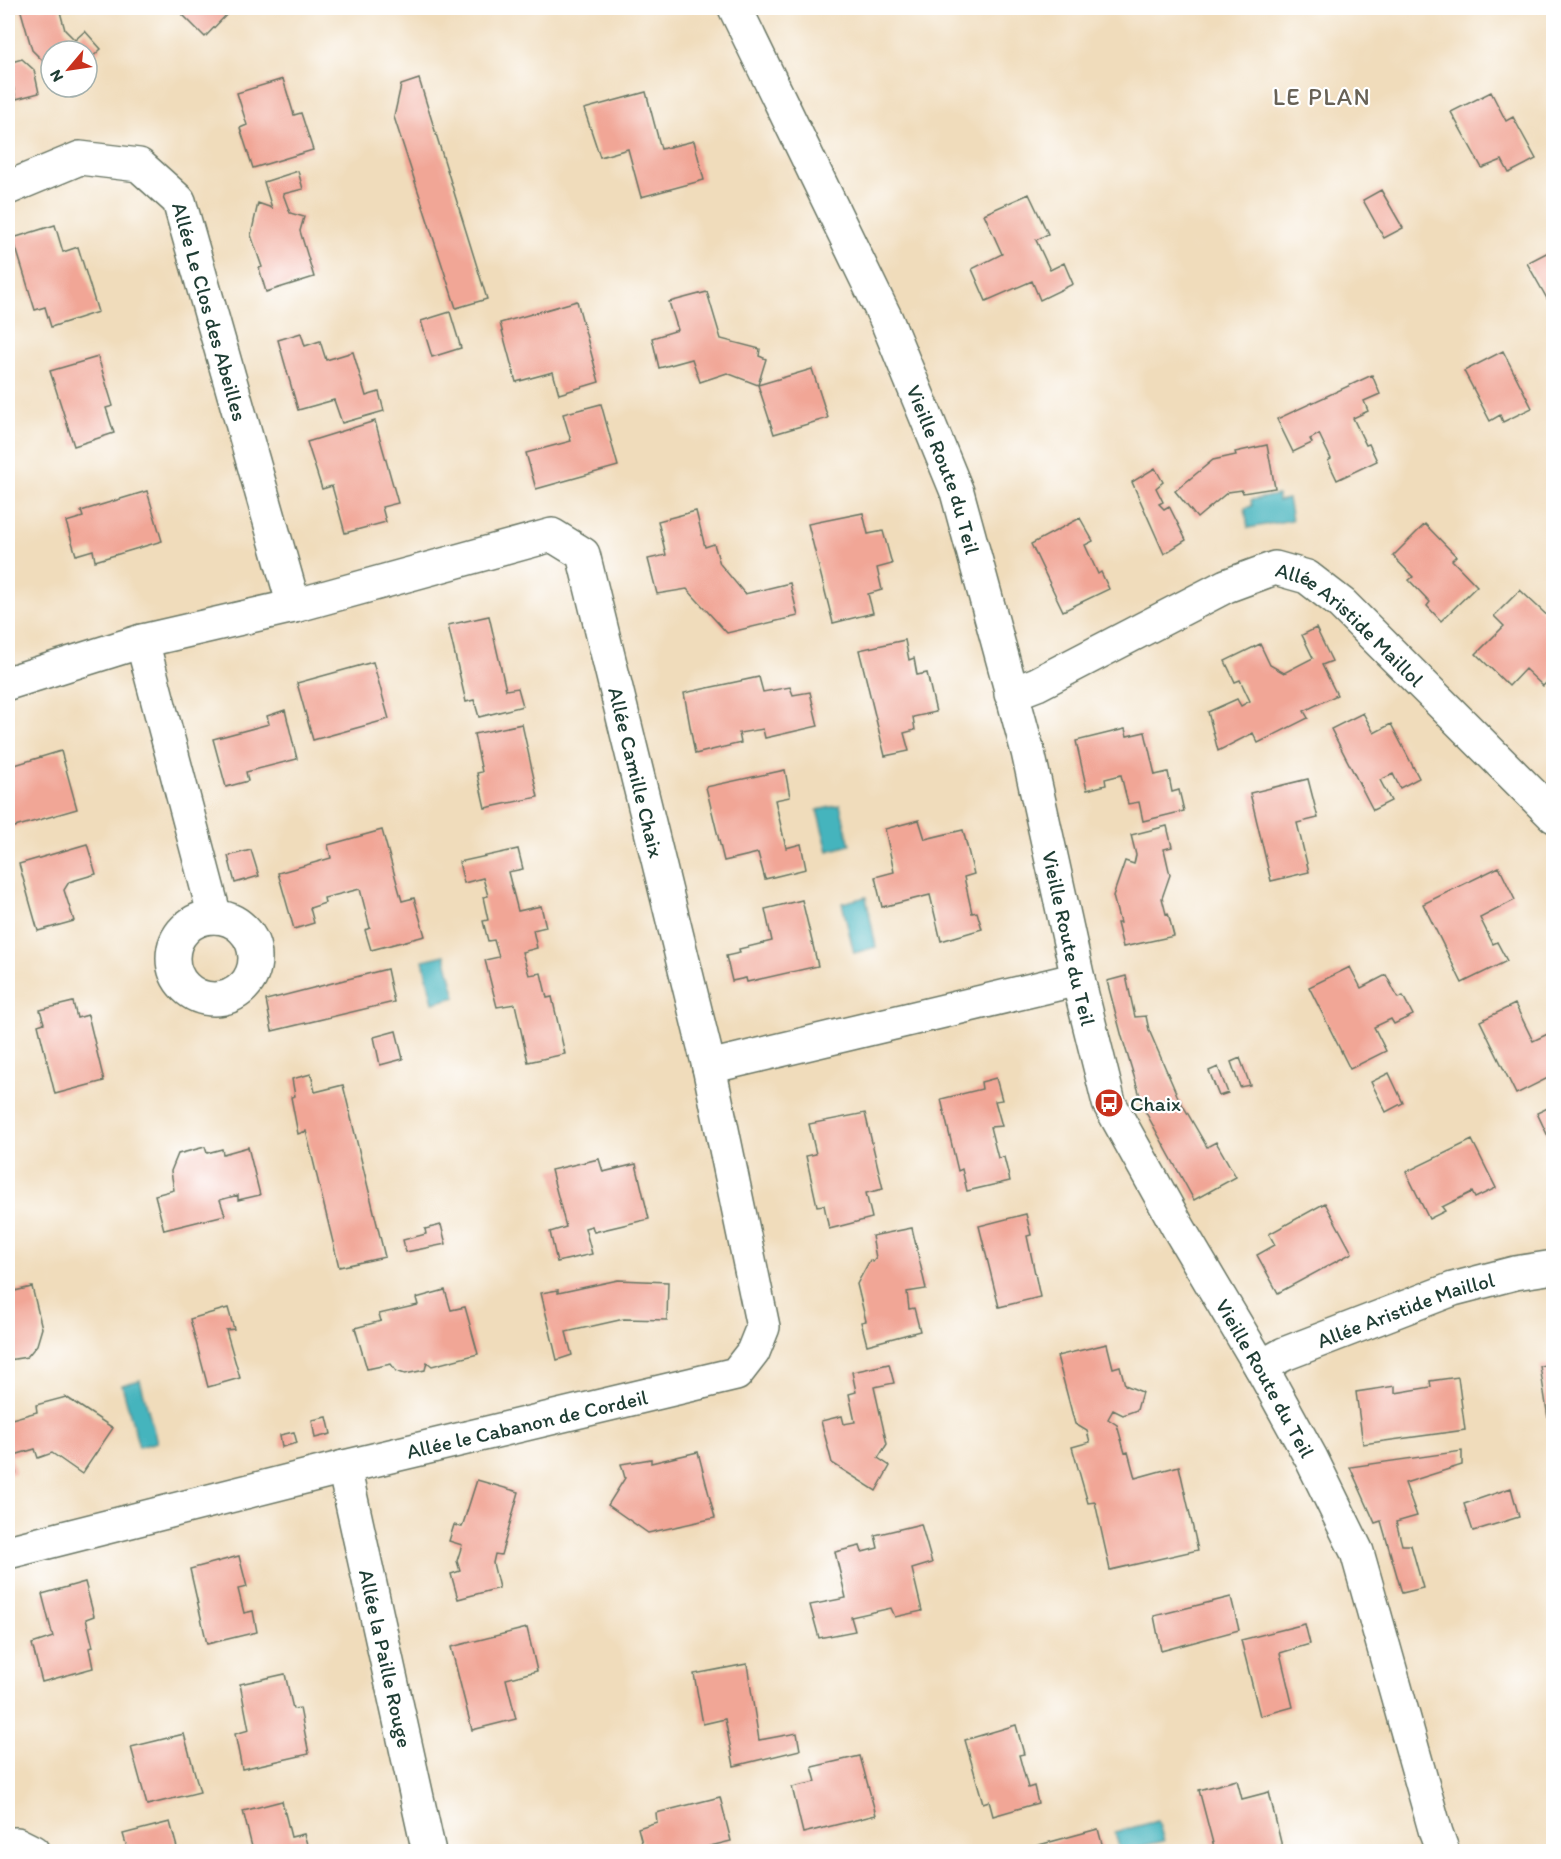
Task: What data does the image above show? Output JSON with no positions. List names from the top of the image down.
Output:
{
  "streets": {
    "street": [
      "Allée Le Clos des Abeilles",
      "Vieille Route du Teil",
      "Allée Aristide Maillol",
      "Allée Camille Chaix",
      "Allée le Cabanon de Cordeil",
      "Allée la Paille Rouge"
    ]
  },
  "crossings": [
    ["Allée Le Clos des Abeilles", "Allée Camille Chaix"],
    ["Vieille Route du Teil", "Allée Aristide Maillol"],
    ["Allée Camille Chaix", "Allée le Cabanon de Cordeil"],
    ["Allée le Cabanon de Cordeil", "Allée la Paille Rouge"]
  ],
  "districts": ["LE PLAN"],
  "places": {
    "bus stop": ["Chaix"]
  },
  "north": "bottom left"
}
